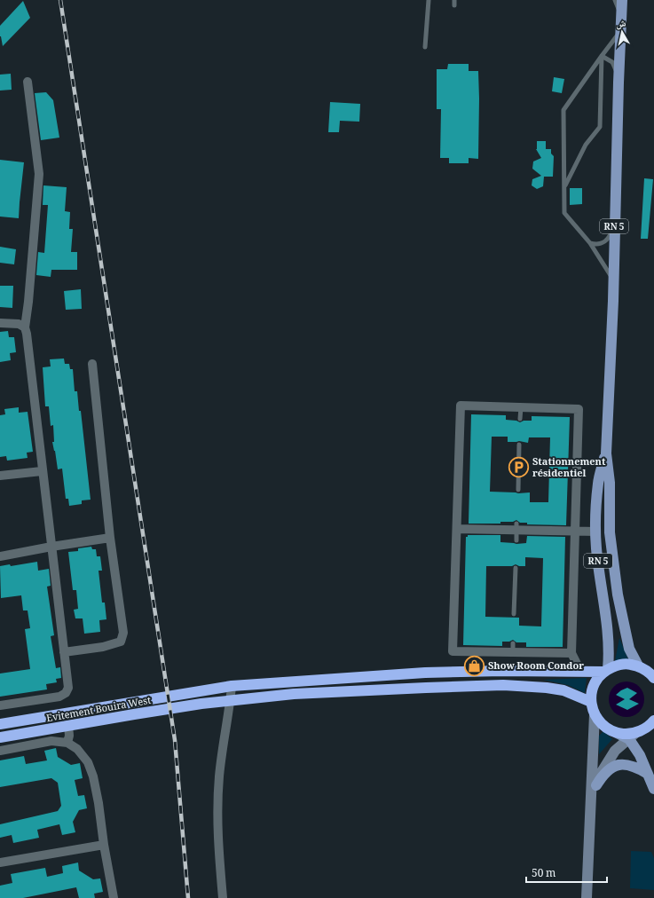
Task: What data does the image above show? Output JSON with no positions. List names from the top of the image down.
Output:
{
  "streets": {
    "highway": ["Evitement Bouira West"],
    "main road": ["RN 5"]
  },
  "crossings": [
    ["RN 5", "Evitement Bouira West"]
  ],
  "places": {
    "parking": ["Stationnement résidentiel"],
    "shop": ["Show Room Condor"]
  },
  "scale_bar": "50 m",
  "north": "top"
}
